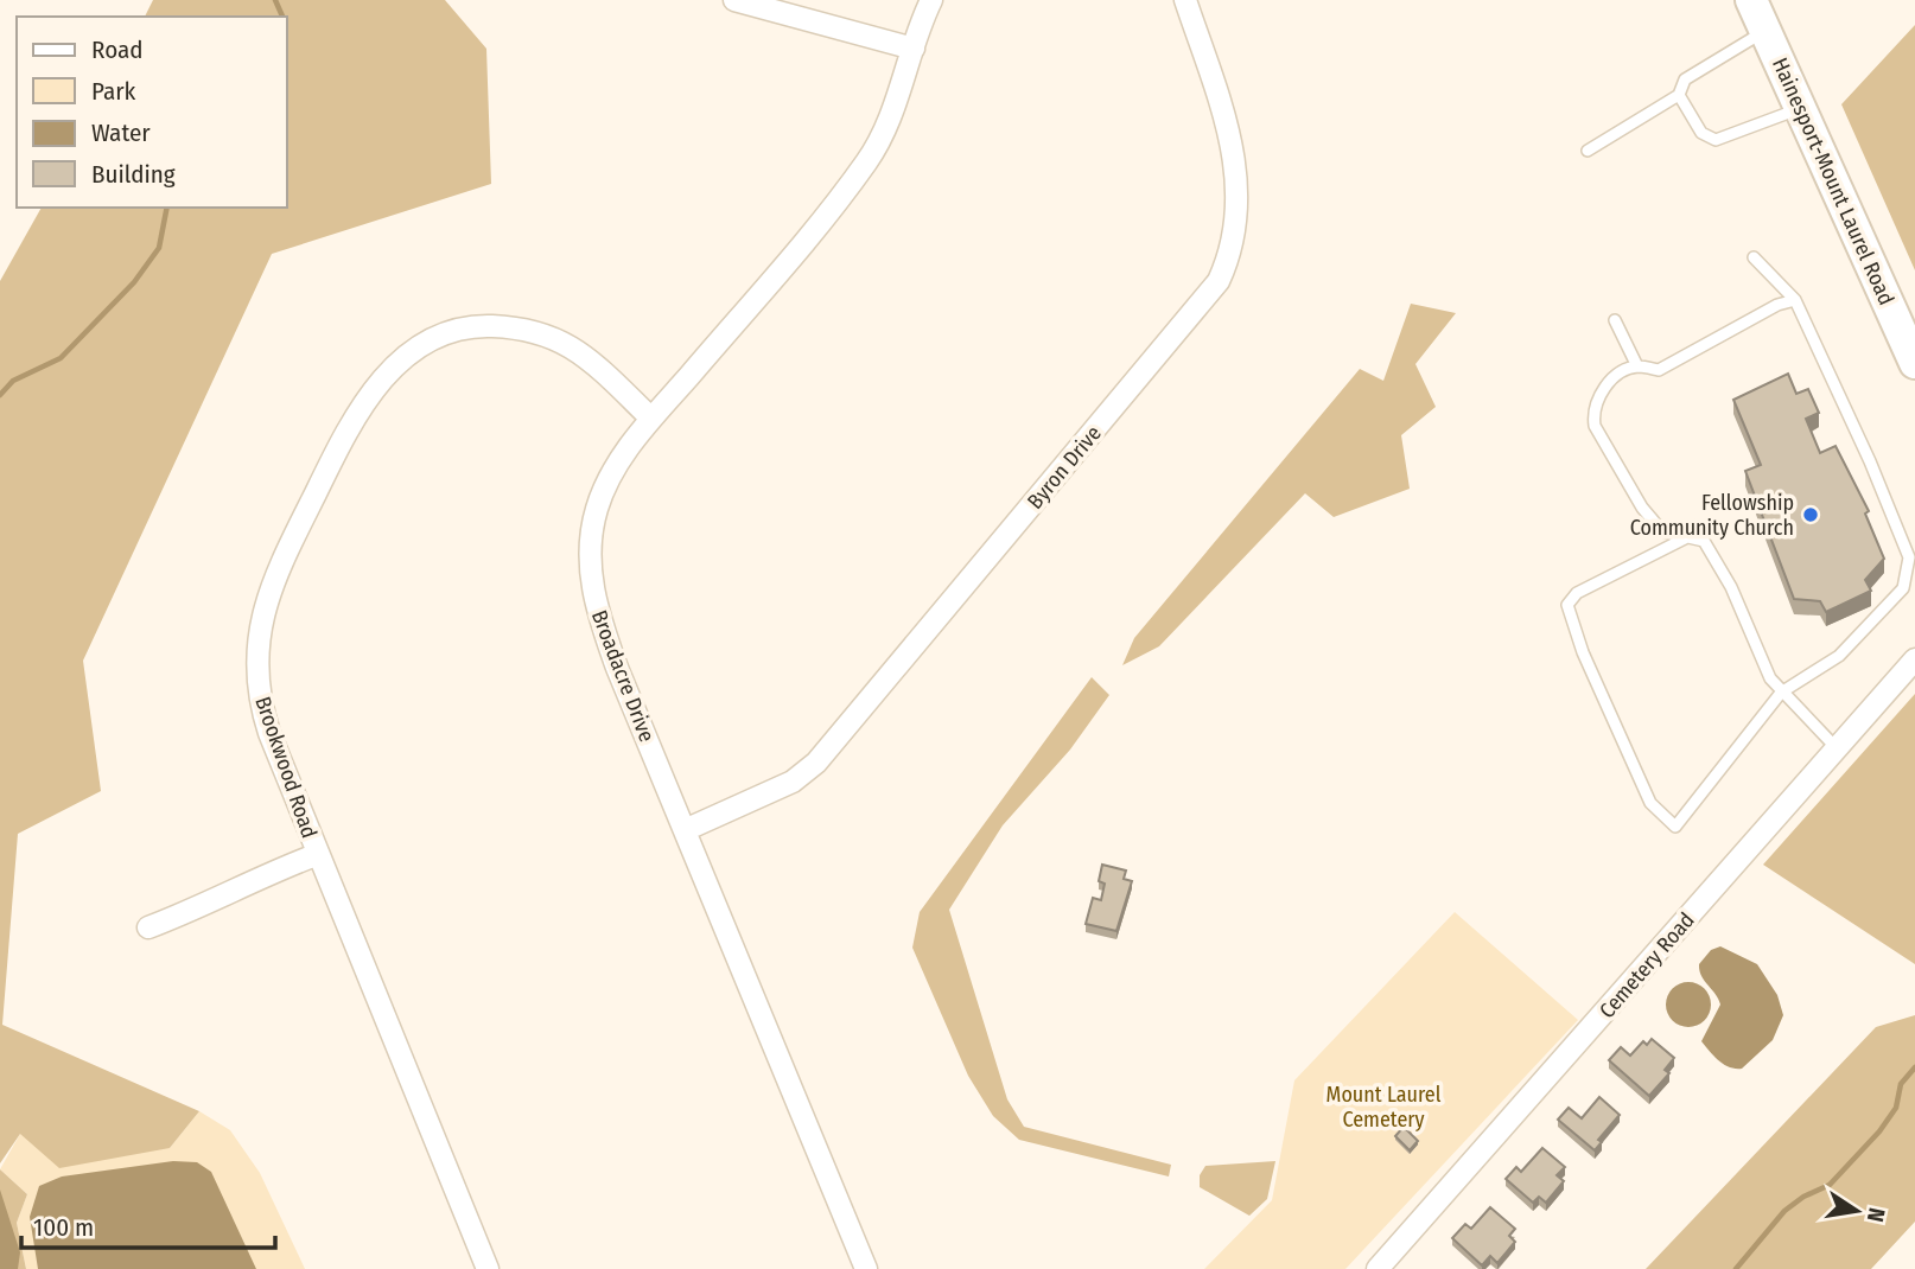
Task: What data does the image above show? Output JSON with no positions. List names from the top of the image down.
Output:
{
  "streets": {
    "main road": ["Hainesport-Mount Laurel Road"],
    "street": [
      "Byron Drive",
      "Broadacre Drive",
      "Brookwood Road",
      "Cemetery Road"
    ]
  },
  "crossings": [
    ["Byron Drive", "Broadacre Drive"],
    ["Broadacre Drive", "Brookwood Road"]
  ],
  "parks": ["Mount Laurel Cemetery"],
  "places": ["Fellowship Community Church"],
  "legend": [
    "Road",
    "Park",
    "Water",
    "Building"
  ],
  "scale_bar": "100 m",
  "north": "right"
}
